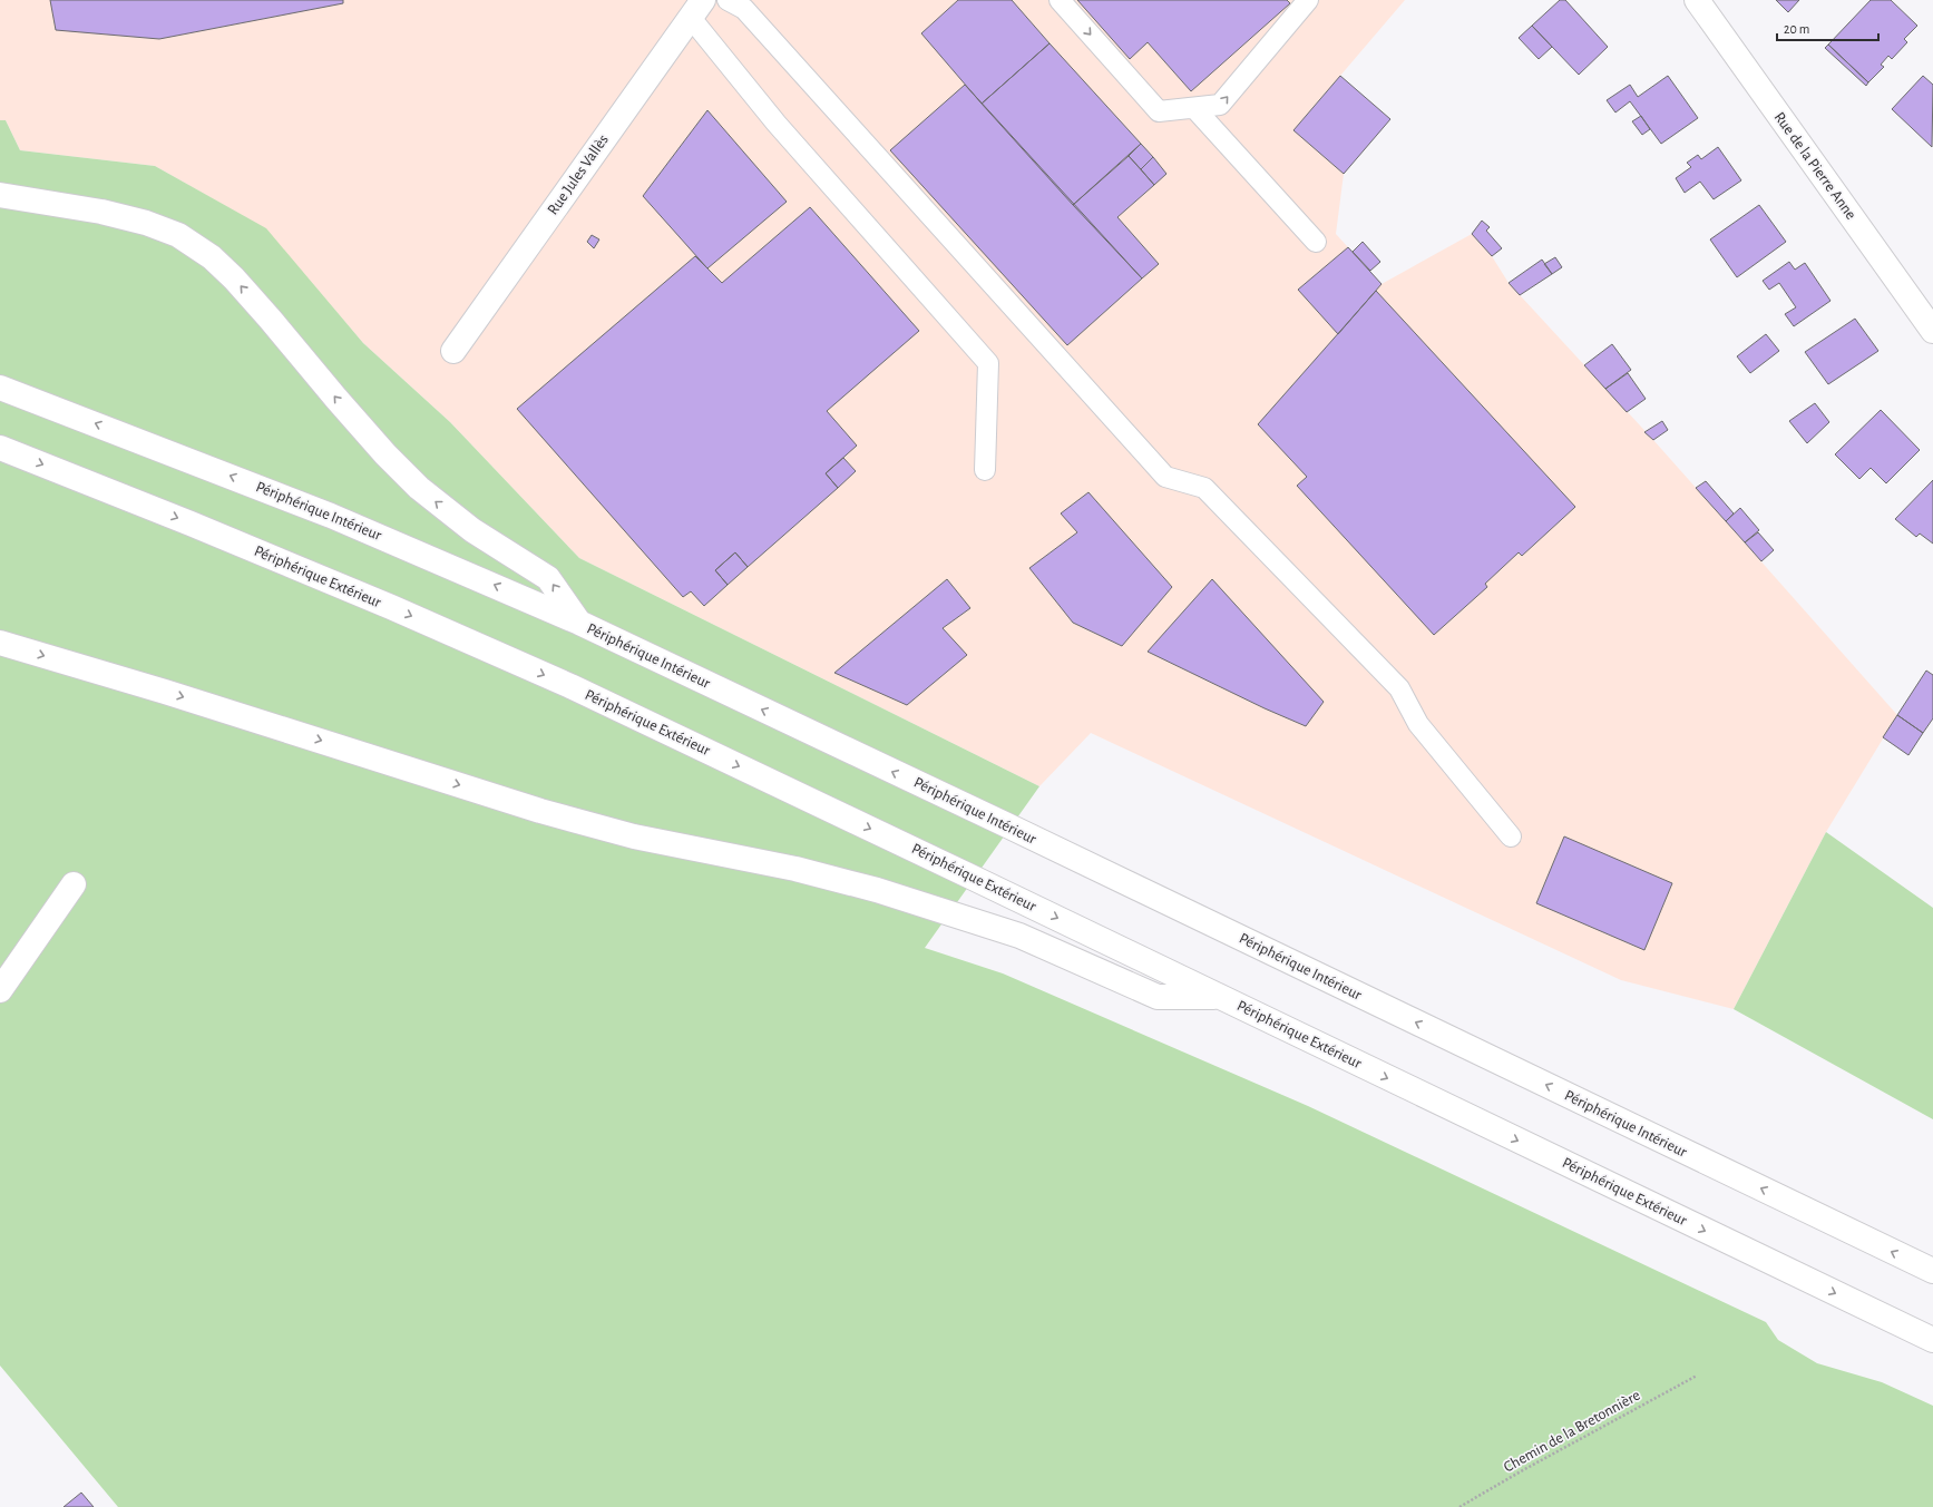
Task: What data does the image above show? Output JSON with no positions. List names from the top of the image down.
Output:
{
  "streets": {
    "main road": [
      "Rue de la Pierre Anne",
      "Rue Jules Vallès",
      "Périphérique Intérieur",
      "Périphérique Extérieur"
    ],
    "path": ["Chemin de la Bretonnière"]
  },
  "scale_bar": "20 m"
}
